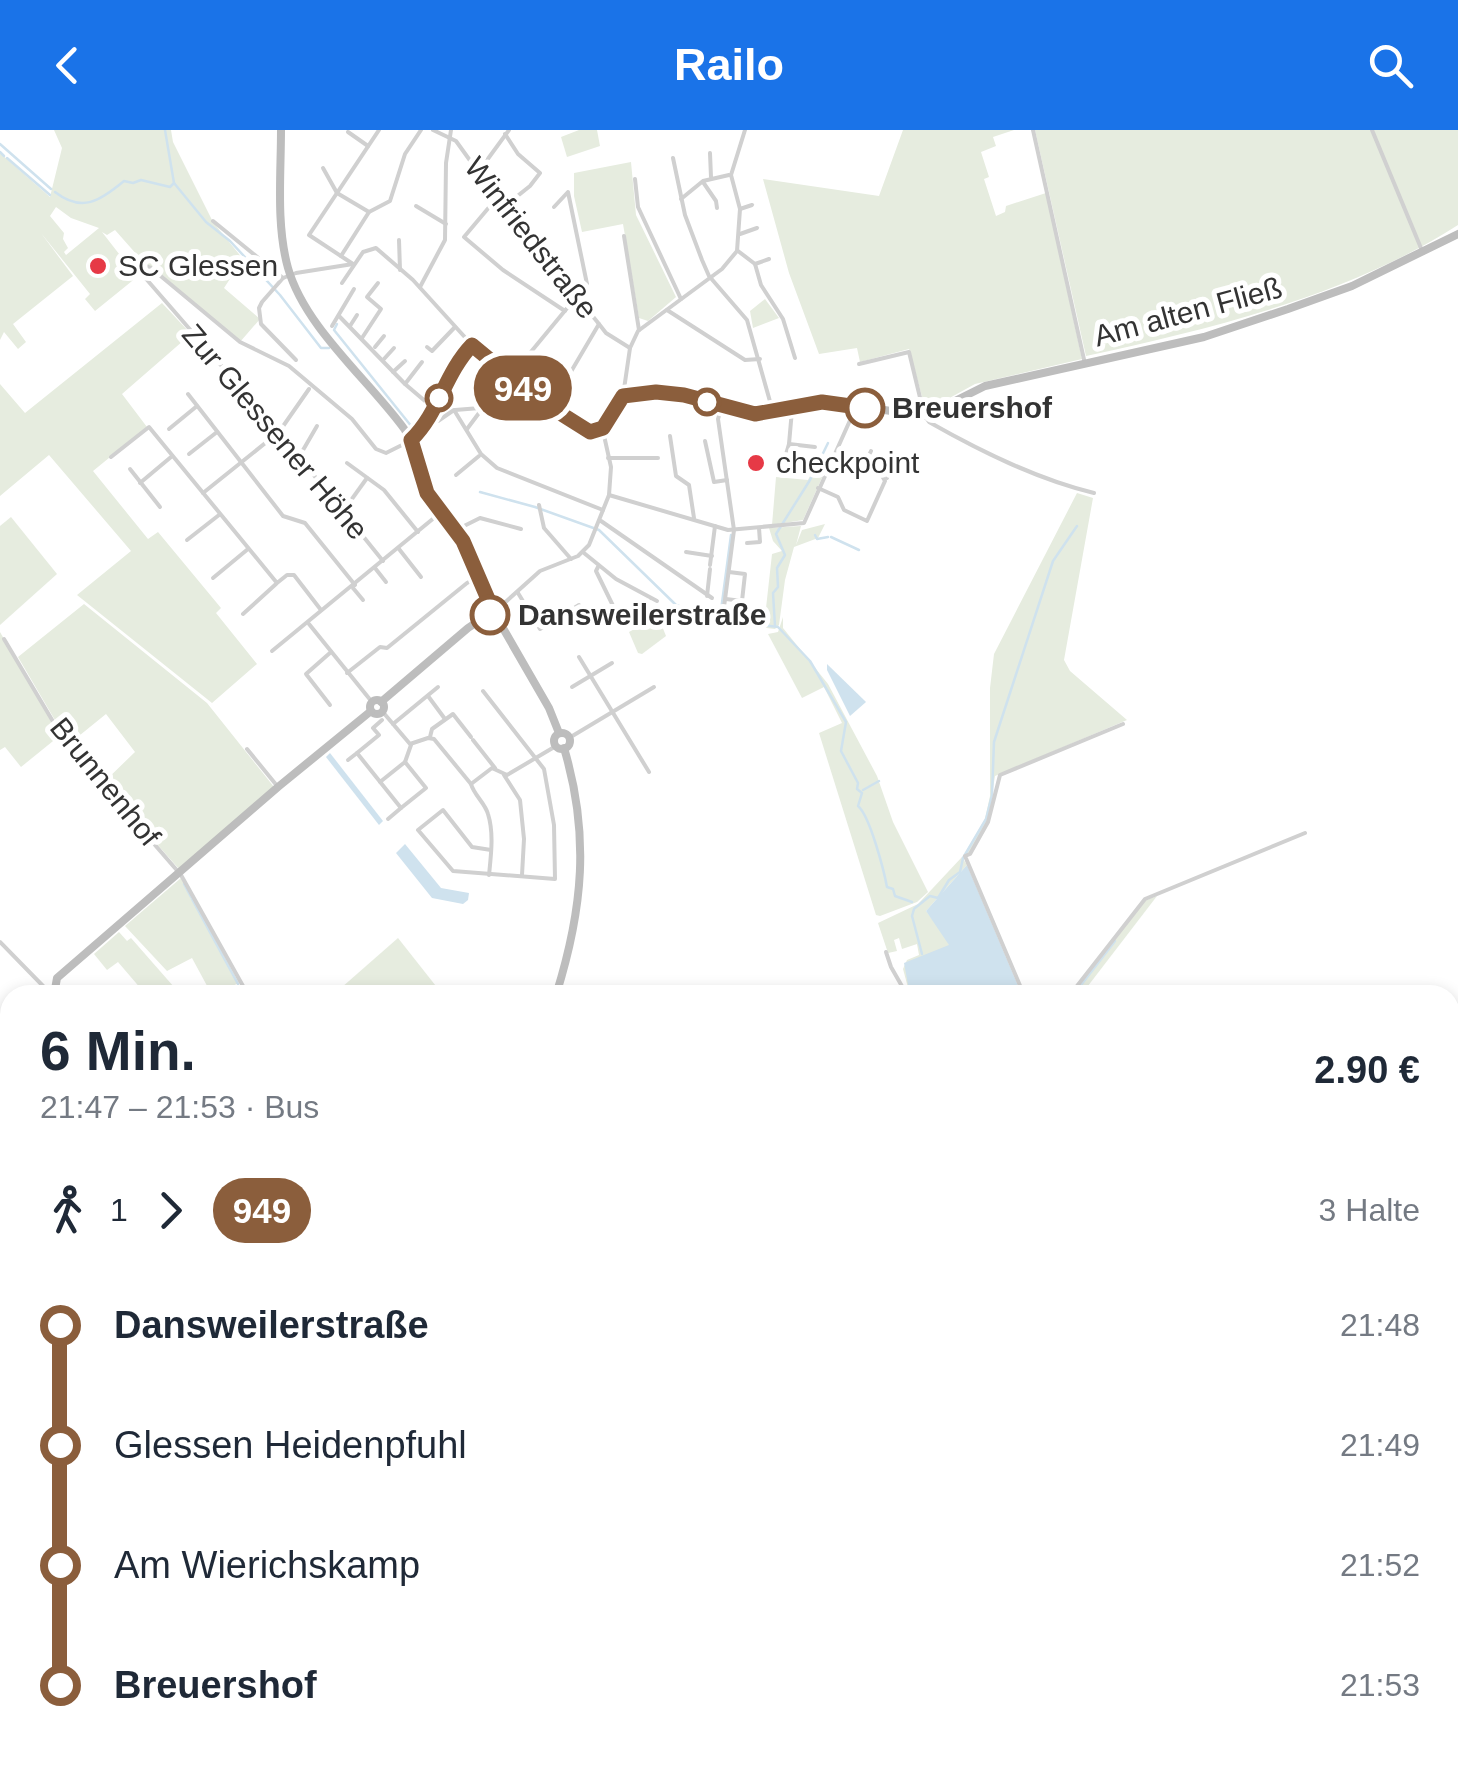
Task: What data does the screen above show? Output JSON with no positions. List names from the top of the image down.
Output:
{
  "streets": {
    "main road": ["Am alten Fließ"],
    "street": ["Winfriedstraße", "Zur Glessener Höhe", "Brunnenhof"]
  },
  "places": [
    "SC Glessen",
    "Breuershof",
    "checkpoint",
    "Dansweilerstraße"
  ],
  "lines": ["bus line 949"],
  "page": {
    "header": "Railo",
    "on_map": "949",
    "heading": ["6 Min.", "21:47 – 21:53 · Bus", "2.90 €"],
    "legs": ["1", "949", "3 Halte"],
    "list": [
      {
        "name": "Dansweilerstraße",
        "value": "21:48"
      },
      {
        "name": "Glessen Heidenpfuhl",
        "value": "21:49"
      },
      {
        "name": "Am Wierichskamp",
        "value": "21:52"
      },
      {
        "name": "Breuershof",
        "value": "21:53"
      }
    ]
  }
}
